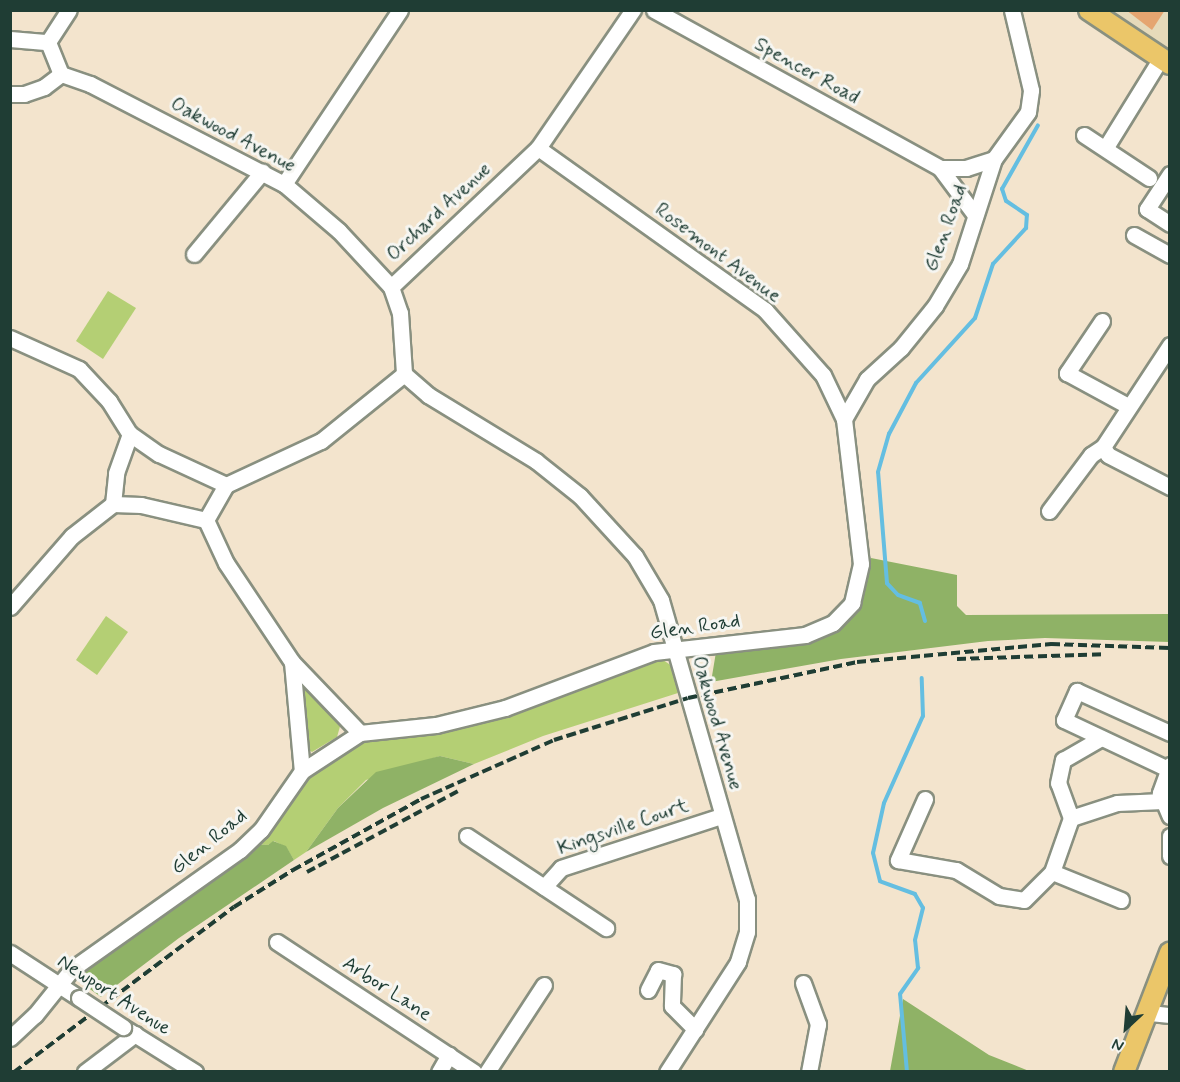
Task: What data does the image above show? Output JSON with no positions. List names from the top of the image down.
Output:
{
  "streets": {
    "street": [
      "Spencer Road",
      "Oakwood Avenue",
      "Orchard Avenue",
      "Glen Road",
      "Rosemont Avenue",
      "Kingsville Court",
      "Arbor Lane",
      "Newport Avenue"
    ]
  },
  "crossings": [
    ["Spencer Road", "Glen Road"],
    ["Oakwood Avenue", "Orchard Avenue"],
    ["Oakwood Avenue", "Glen Road"],
    ["Oakwood Avenue", "Kingsville Court"],
    ["Orchard Avenue", "Rosemont Avenue"],
    ["Glen Road", "Rosemont Avenue"],
    ["Glen Road", "Newport Avenue"]
  ],
  "north": "bottom left"
}
